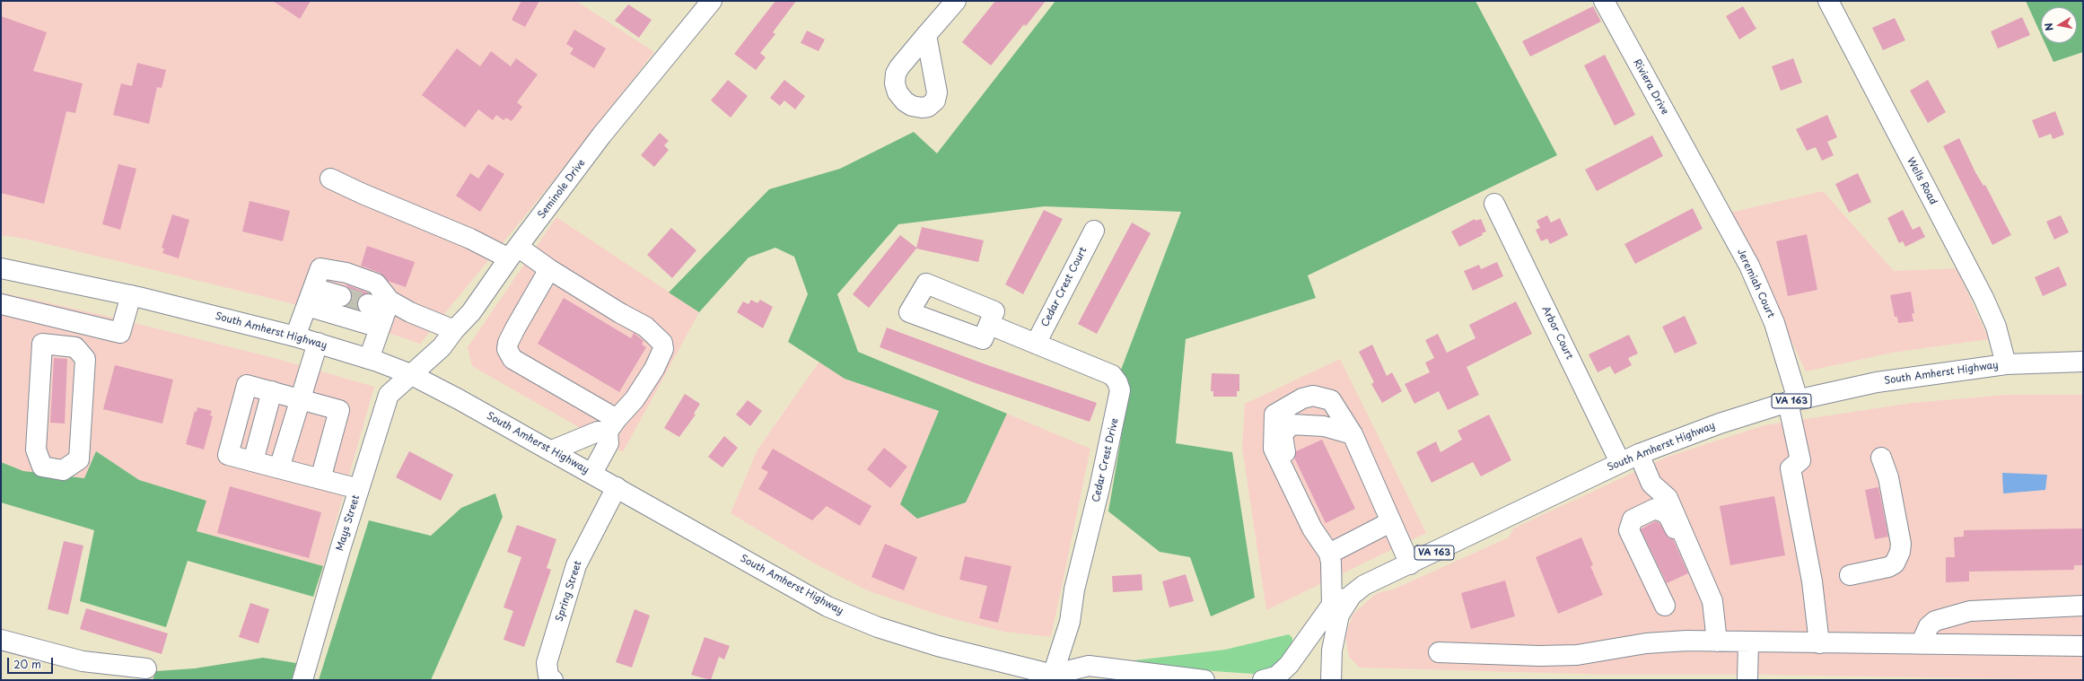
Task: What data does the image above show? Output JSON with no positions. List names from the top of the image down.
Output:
{
  "streets": {
    "street": [
      "Riviera Drive",
      "Wells Road",
      "Seminole Drive",
      "Jeremiah Court",
      "Cedar Crest Court",
      "South Amherst Highway",
      "Arbor Court",
      "VA 163",
      "Cedar Crest Drive",
      "Mays Street",
      "Spring Street"
    ]
  },
  "crossings": [
    ["Riviera Drive", "Jeremiah Court"],
    ["Wells Road", "South Amherst Highway"],
    ["Seminole Drive", "South Amherst Highway"],
    ["Seminole Drive", "Mays Street"],
    ["Jeremiah Court", "South Amherst Highway"],
    ["Cedar Crest Court", "Cedar Crest Drive"],
    ["South Amherst Highway", "Arbor Court"],
    ["South Amherst Highway", "Cedar Crest Drive"],
    ["South Amherst Highway", "Mays Street"],
    ["South Amherst Highway", "Spring Street"]
  ],
  "scale_bar": "20 m",
  "north": "left"
}
